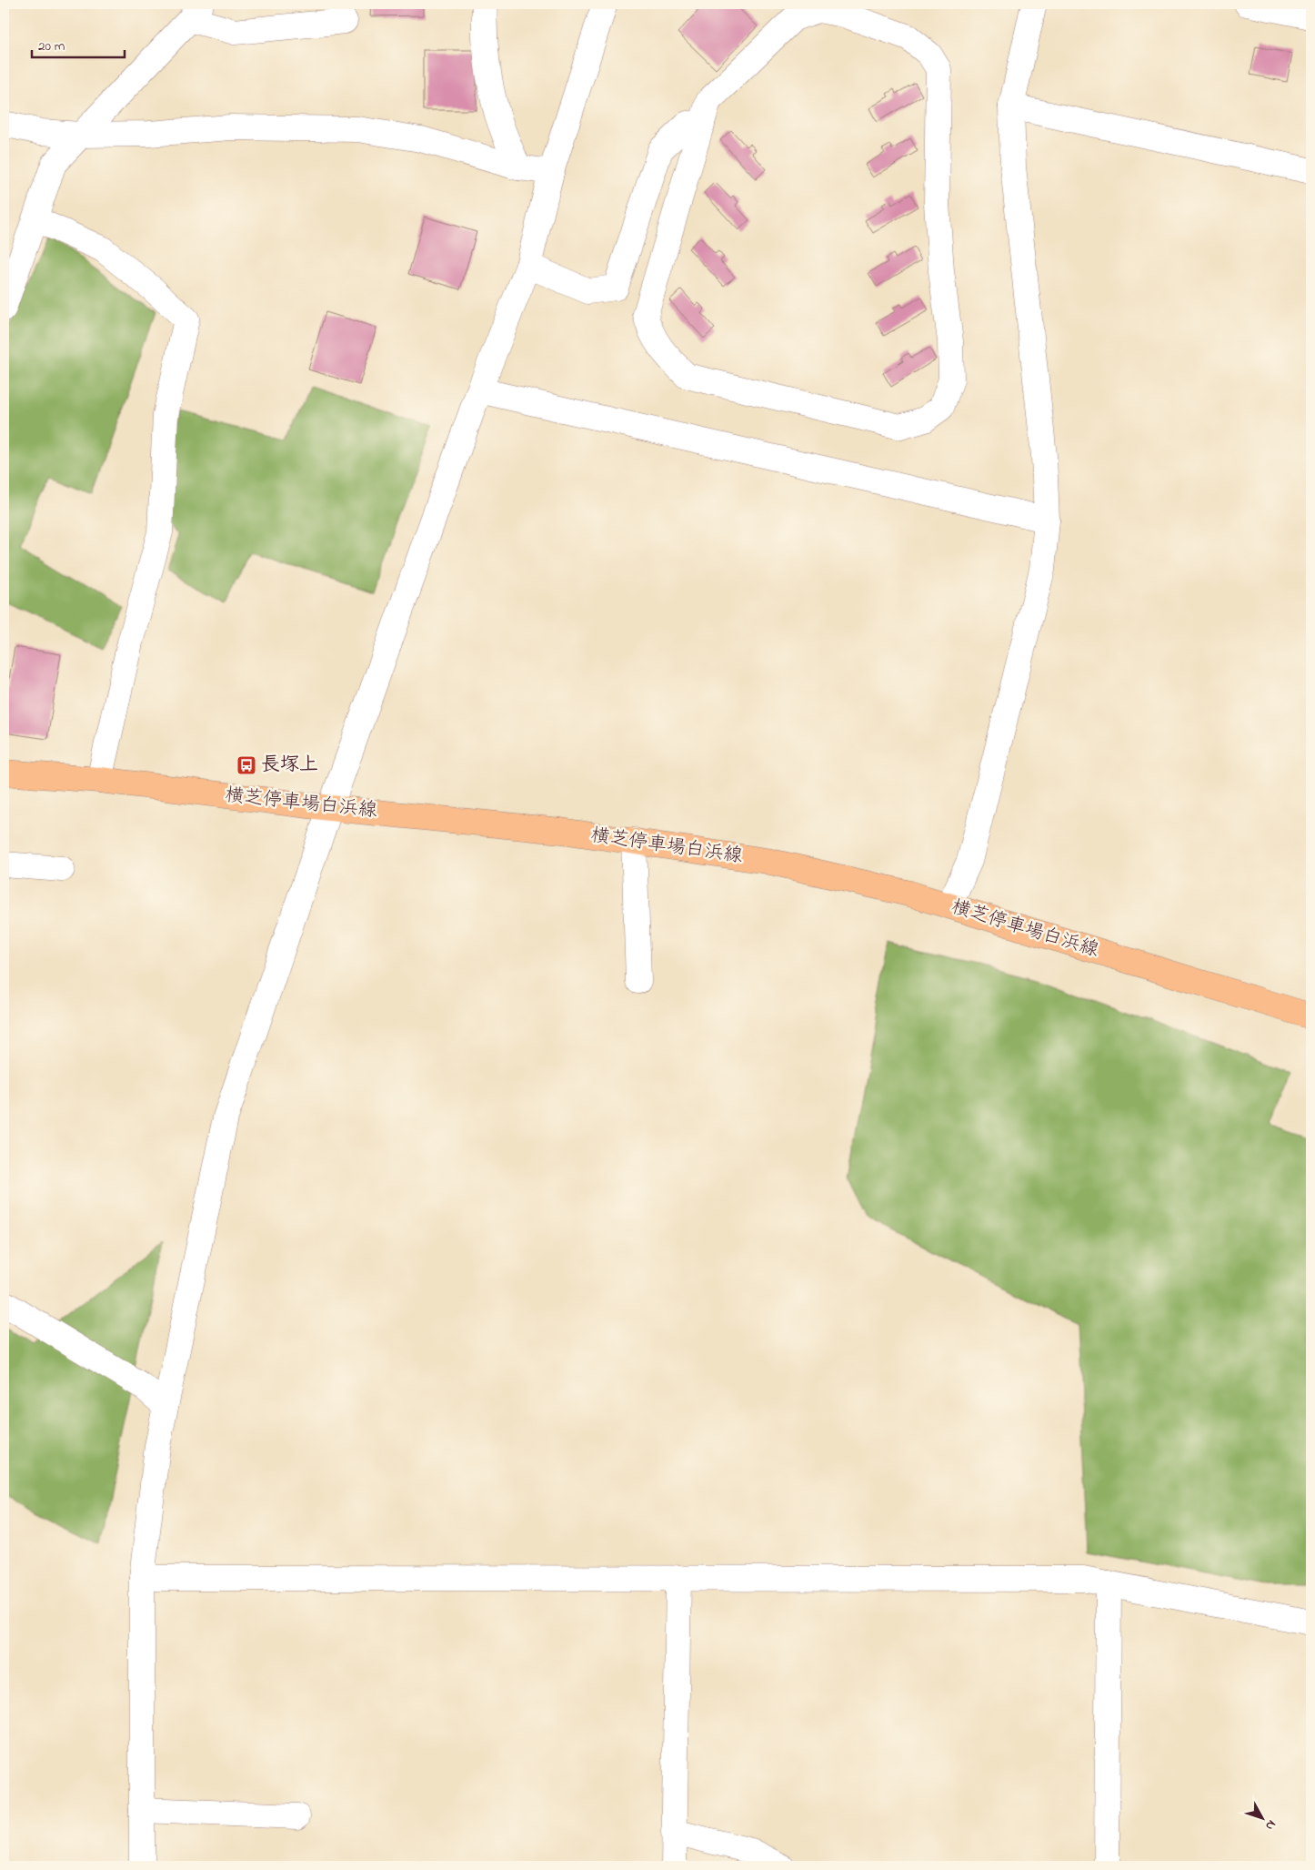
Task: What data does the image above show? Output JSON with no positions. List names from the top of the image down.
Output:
{
  "streets": {
    "main road": ["横芝停車場白浜線"]
  },
  "places": {
    "bus stop": ["長塚上"]
  },
  "scale_bar": "20 m",
  "north": "bottom right"
}
